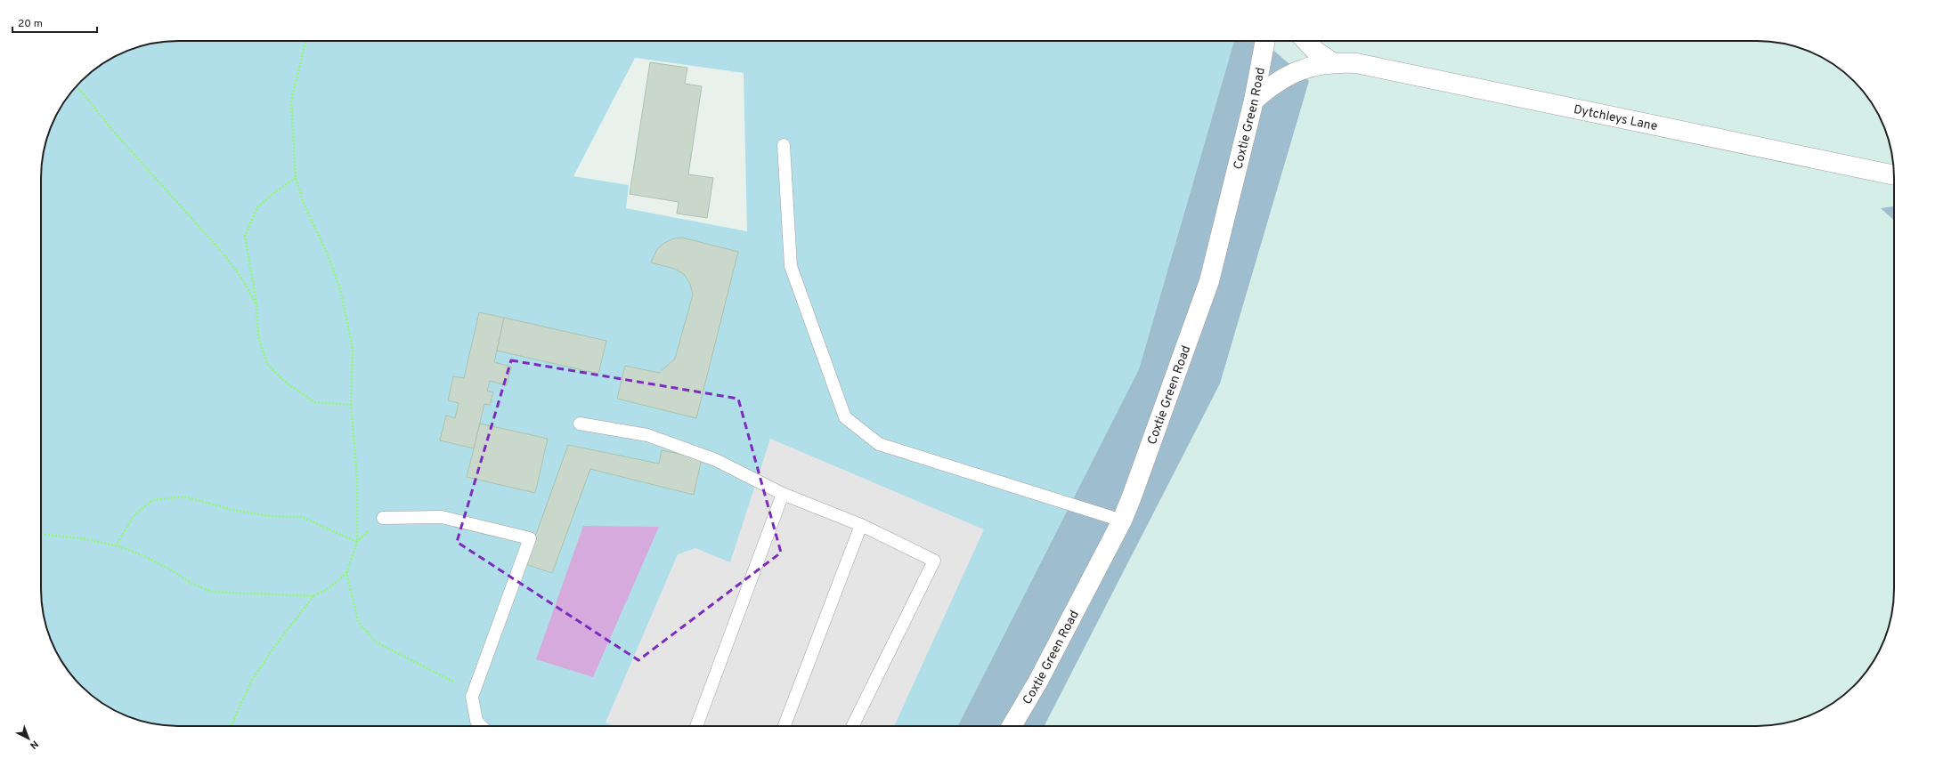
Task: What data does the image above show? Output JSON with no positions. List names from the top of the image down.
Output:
{
  "streets": {
    "street": ["Dytchleys Lane", "Coxtie Green Road"]
  },
  "crossings": [
    ["Dytchleys Lane", "Coxtie Green Road"]
  ],
  "scale_bar": "20 m",
  "north": "bottom right"
}
